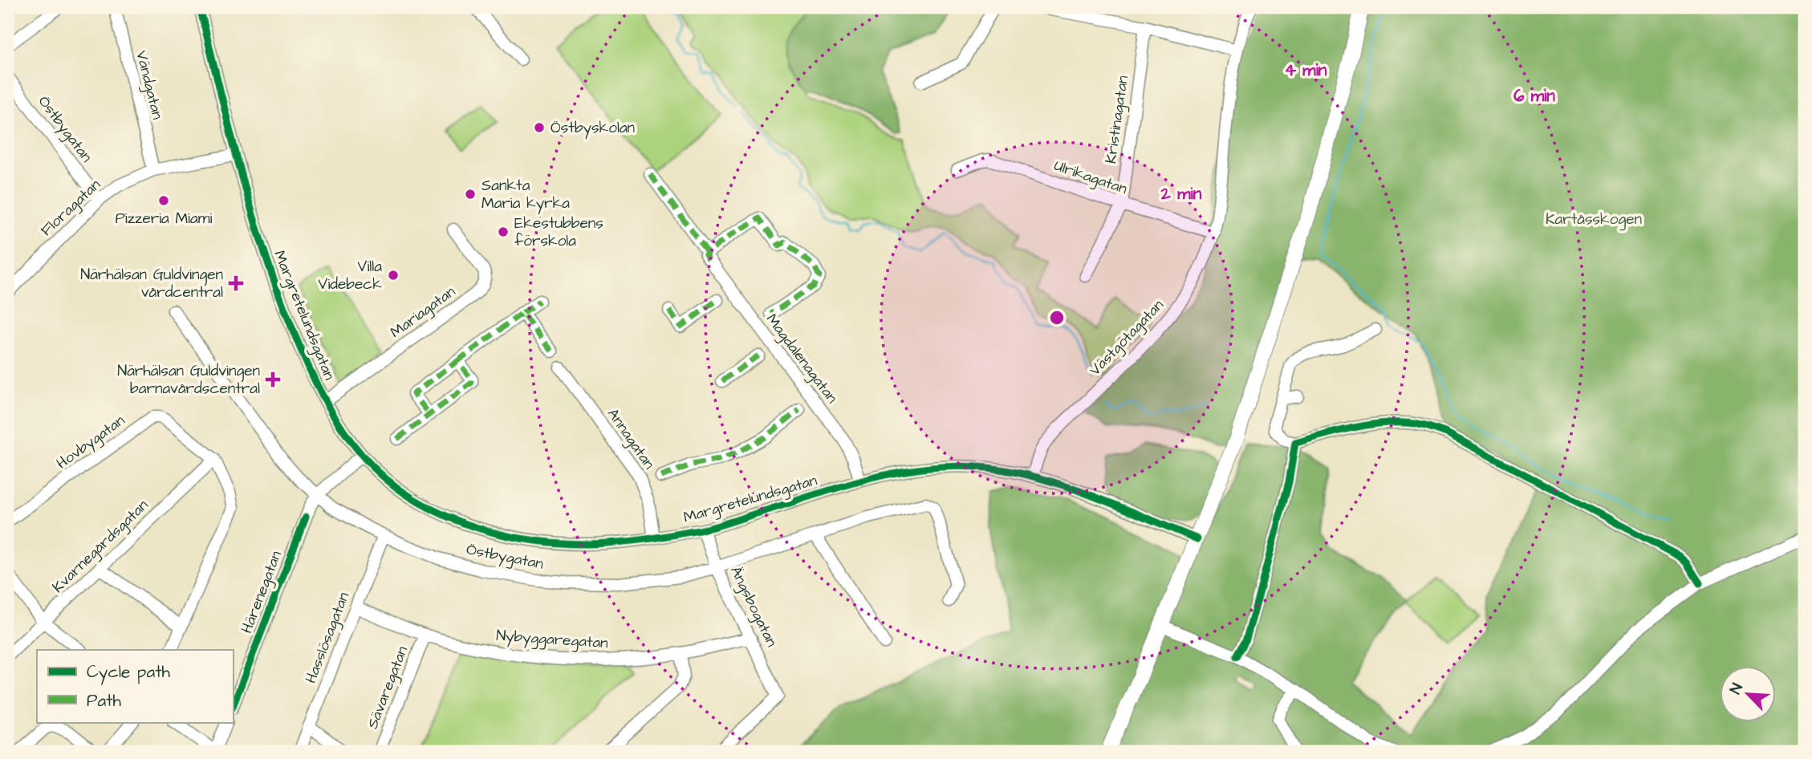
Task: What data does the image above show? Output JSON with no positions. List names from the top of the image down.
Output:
{
  "streets": {
    "street": [
      "Vändgatan",
      "Kristinagatan",
      "Östbygatan",
      "Ulrikagatan",
      "Floragatan",
      "Mariagatan",
      "Margretelundsgatan",
      "Västgötagatan",
      "Magdalenagatan",
      "Annagatan",
      "Hovbygatan",
      "Kvarnegårdsgatan",
      "Härenegatan",
      "Ängsbogatan",
      "Hasslösagatan",
      "Nybyggaregatan",
      "Sävaregatan"
    ]
  },
  "crossings": [
    ["Vändgatan", "Floragatan"],
    ["Kristinagatan", "Ulrikagatan"],
    ["Östbygatan", "Floragatan"],
    ["Östbygatan", "Härenegatan"],
    ["Östbygatan", "Ängsbogatan"],
    ["Östbygatan", "Hasslösagatan"],
    ["Ulrikagatan", "Västgötagatan"],
    ["Floragatan", "Margretelundsgatan"],
    ["Mariagatan", "Margretelundsgatan"],
    ["Margretelundsgatan", "Västgötagatan"],
    ["Margretelundsgatan", "Magdalenagatan"],
    ["Margretelundsgatan", "Annagatan"],
    ["Margretelundsgatan", "Härenegatan"],
    ["Margretelundsgatan", "Ängsbogatan"],
    ["Hovbygatan", "Kvarnegårdsgatan"],
    ["Ängsbogatan", "Nybyggaregatan"],
    ["Hasslösagatan", "Nybyggaregatan"],
    ["Nybyggaregatan", "Sävaregatan"]
  ],
  "parks": ["Kartåsskogen"],
  "places": {
    "other": [
      "Östbyskolan",
      "Sankta Maria kyrka",
      "Pizzeria Miami",
      "Ekestubbens förskola",
      "Villa Videbeck"
    ],
    "health": ["Närhälsan Guldvingen vårdcentral", "Närhälsan Guldvingen barnavårdscentral"]
  },
  "legend": ["Cycle path", "Path"],
  "north": "top left",
  "rings": ["4 min", "6 min", "2 min"]
}
